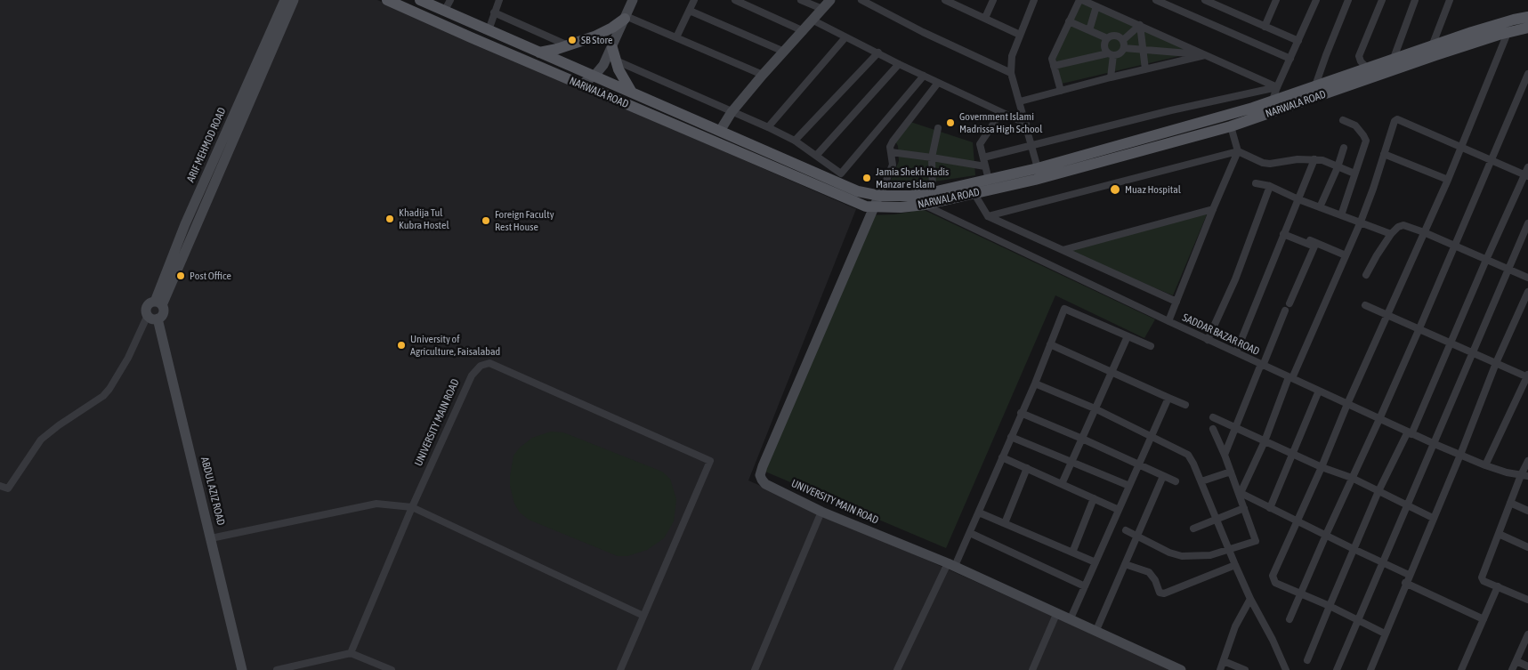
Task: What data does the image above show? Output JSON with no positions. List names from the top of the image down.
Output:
{
  "streets": {
    "main road": ["NARWALA ROAD"],
    "street": [
      "ARIF MEHMOD ROAD",
      "SADDAR BAZAR ROAD",
      "UNIVERSITY MAIN ROAD",
      "ABDUL AZIZ ROAD"
    ]
  },
  "crossings": [
    ["NARWALA ROAD", "SADDAR BAZAR ROAD"],
    ["NARWALA ROAD", "UNIVERSITY MAIN ROAD"],
    ["ARIF MEHMOD ROAD", "ABDUL AZIZ ROAD"]
  ],
  "places": [
    "SB Store",
    "Government Islami Madrissa High School",
    "Jamia Shekh Hadis Manzar e Islam",
    "Muaz Hospital",
    "Khadija Tul Kubra Hostel",
    "Foreign Faculty Rest House",
    "Post Office",
    "University of Agriculture, Faisalabad"
  ]
}
